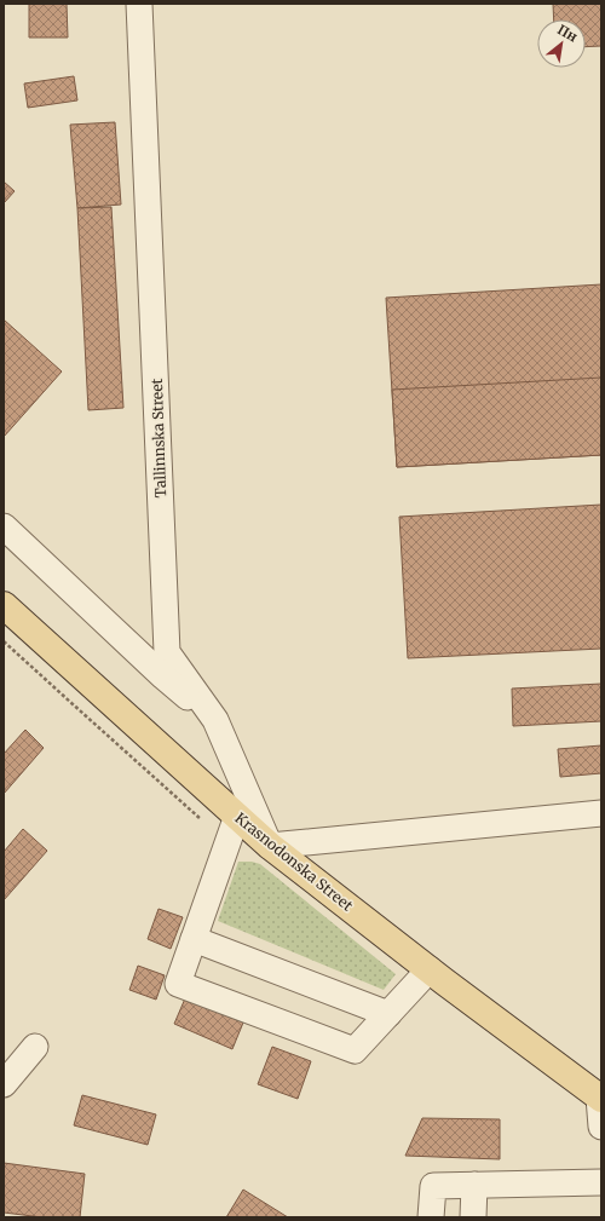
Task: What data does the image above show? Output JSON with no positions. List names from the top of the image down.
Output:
{
  "streets": {
    "main road": ["Krasnodonska Street"],
    "street": ["Tallinnska Street"]
  },
  "crossings": [
    ["Tallinnska Street", "Krasnodonska Street"]
  ],
  "north": "top right"
}
